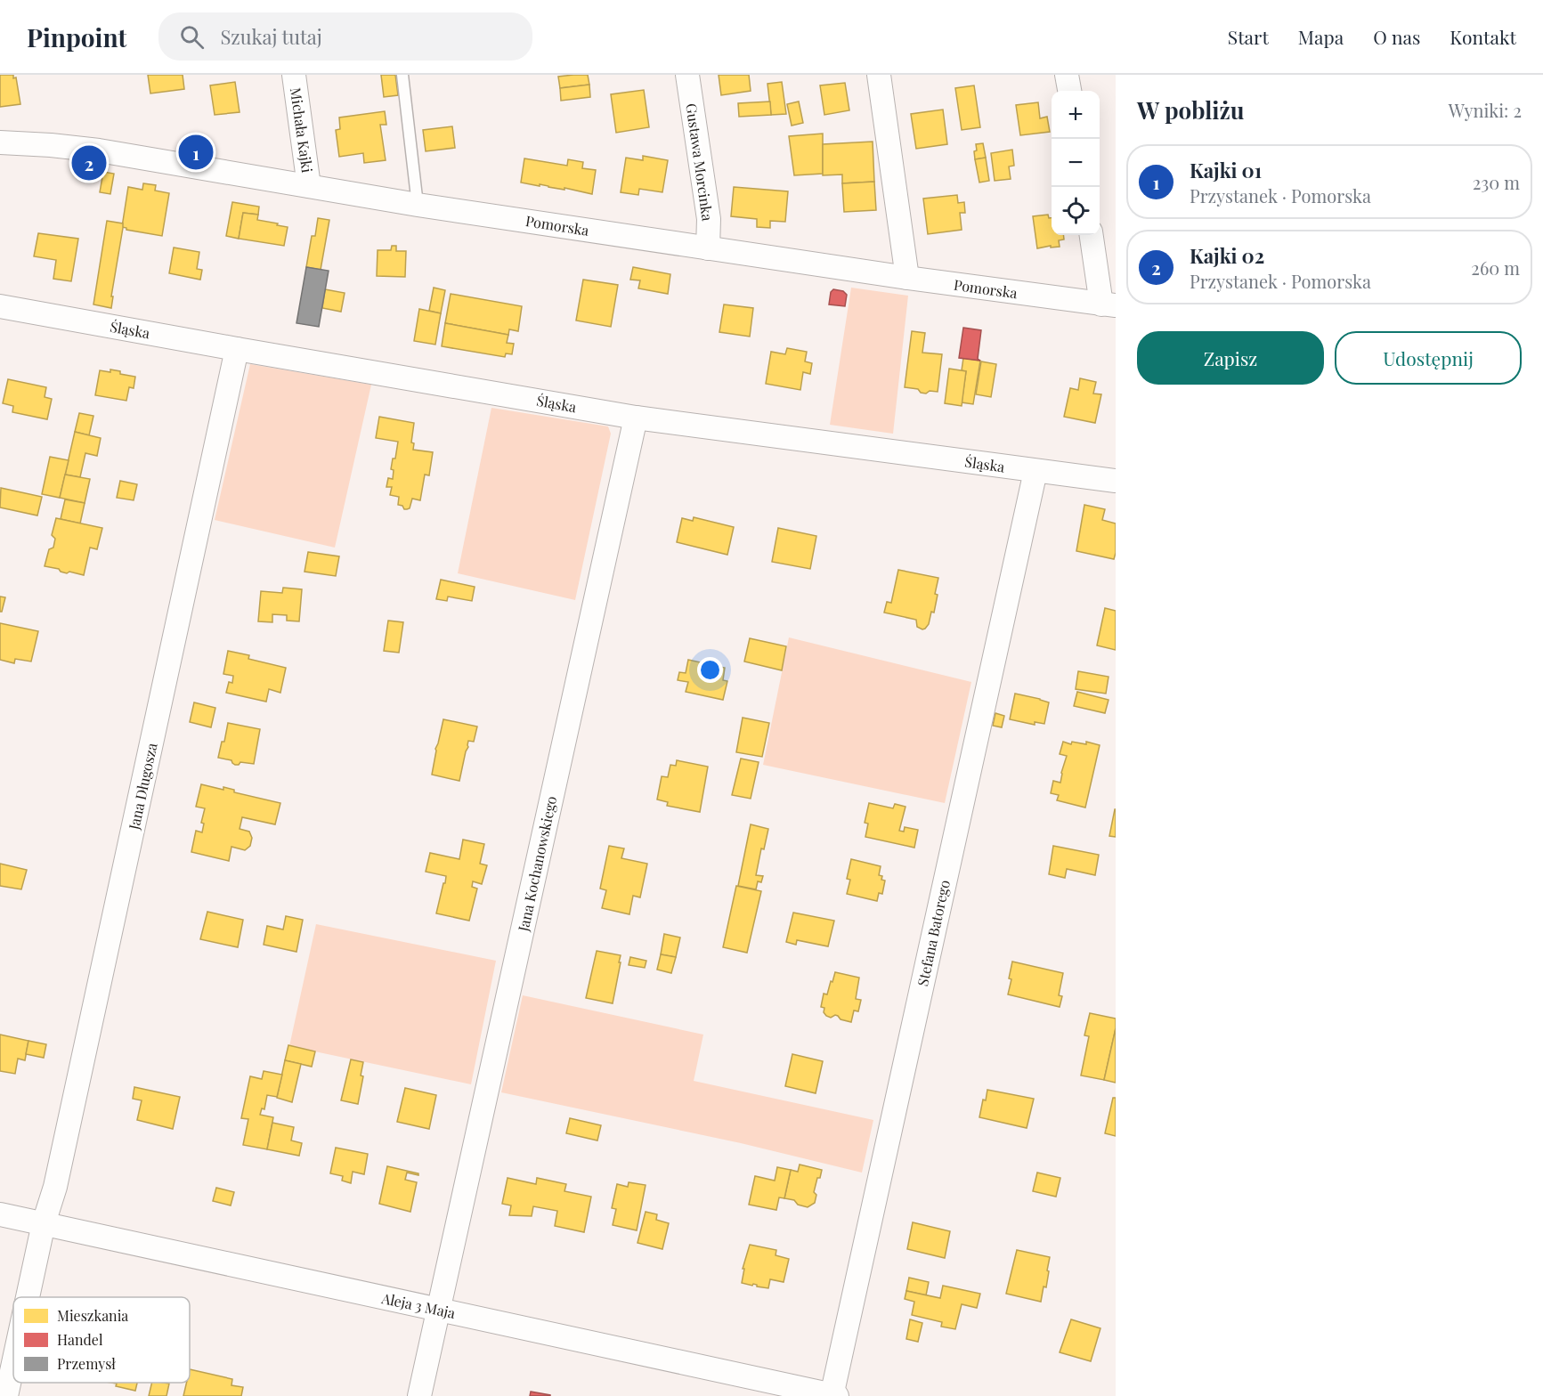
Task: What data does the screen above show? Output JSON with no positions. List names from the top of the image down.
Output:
{
  "streets": {
    "street": [
      "Michała Kajki",
      "Gustawa Morcinka",
      "Pomorska",
      "Śląska",
      "Jana Długosza",
      "Jana Kochanowskiego",
      "Stefana Batorego",
      "Aleja 3 Maja"
    ]
  },
  "crossings": [
    ["Michała Kajki", "Pomorska"],
    ["Gustawa Morcinka", "Pomorska"],
    ["Śląska", "Jana Długosza"],
    ["Śląska", "Jana Kochanowskiego"],
    ["Śląska", "Stefana Batorego"],
    ["Jana Długosza", "Aleja 3 Maja"],
    ["Jana Kochanowskiego", "Aleja 3 Maja"],
    ["Stefana Batorego", "Aleja 3 Maja"]
  ],
  "legend": ["Mieszkania", "Handel", "Przemysł"],
  "page": {
    "header": "Pinpoint",
    "search": "Szukaj tutaj",
    "nav": [
      "Start",
      "Mapa",
      "O nas",
      "Kontakt"
    ],
    "heading": ["W pobliżu", "Wyniki: 2"],
    "map_buttons": ["+", "−"],
    "pins": ["1", "2"],
    "list": [
      {
        "mark": "1",
        "name": "Kajki 01",
        "note": "Przystanek · Pomorska",
        "value": "230 m"
      },
      {
        "mark": "2",
        "name": "Kajki 02",
        "note": "Przystanek · Pomorska",
        "value": "260 m"
      }
    ],
    "buttons": ["Zapisz", "Udostępnij"]
  }
}
